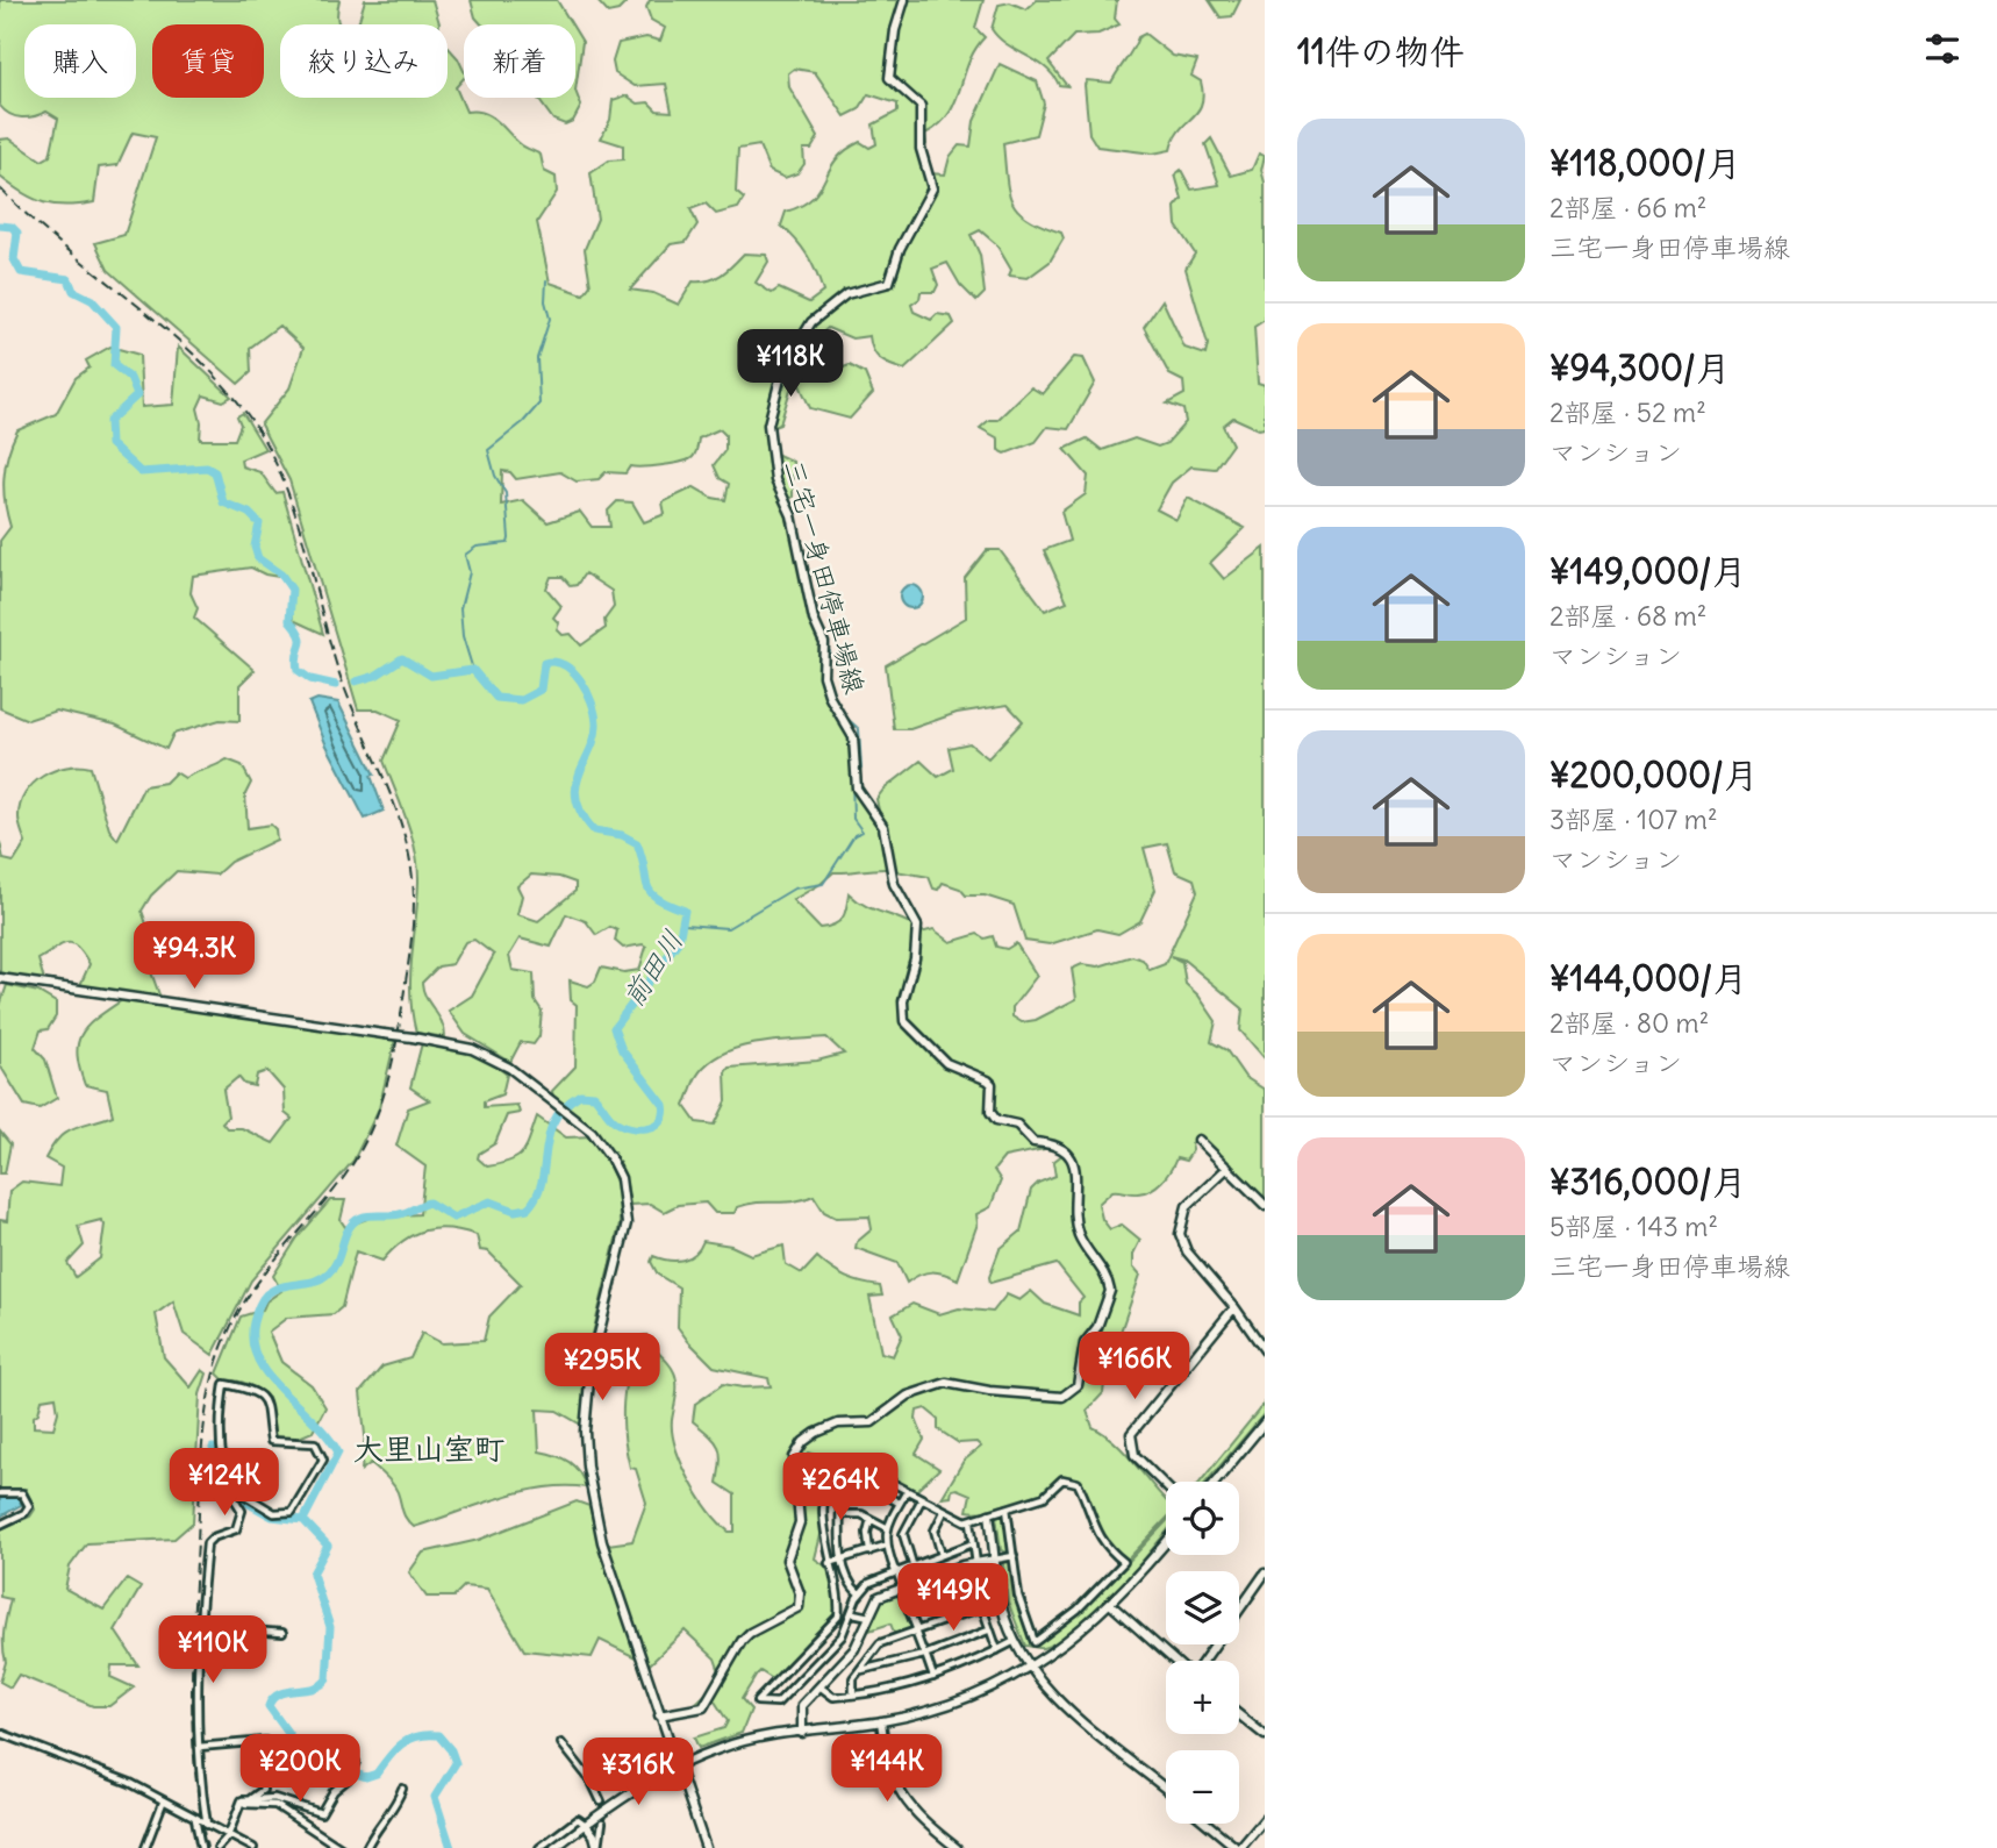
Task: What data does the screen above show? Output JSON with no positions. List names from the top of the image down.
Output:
{
  "streets": {
    "street": ["三宅一身田停車場線"]
  },
  "districts": ["大里山室町"],
  "water": ["前田川"],
  "page": {
    "heading": "11件の物件",
    "chip": [
      "購入",
      "賃貸",
      "絞り込み",
      "新着"
    ],
    "list": [
      {
        "name": "¥118,000/月",
        "note": "2部屋 · 66 m² · 三宅一身田停車場線"
      },
      {
        "name": "¥94,300/月",
        "note": "2部屋 · 52 m² · マンション"
      },
      {
        "name": "¥149,000/月",
        "note": "2部屋 · 68 m² · マンション"
      },
      {
        "name": "¥200,000/月",
        "note": "3部屋 · 107 m² · マンション"
      },
      {
        "name": "¥144,000/月",
        "note": "2部屋 · 80 m² · マンション"
      },
      {
        "name": "¥316,000/月",
        "note": "5部屋 · 143 m² · 三宅一身田停車場線"
      }
    ],
    "price": [
      "¥118K",
      "¥94.3K",
      "¥166K",
      "¥295K",
      "¥124K",
      "¥264K",
      "¥149K",
      "¥110K",
      "¥200K",
      "¥144K",
      "¥316K"
    ],
    "map_buttons": ["+", "−"]
  }
}
